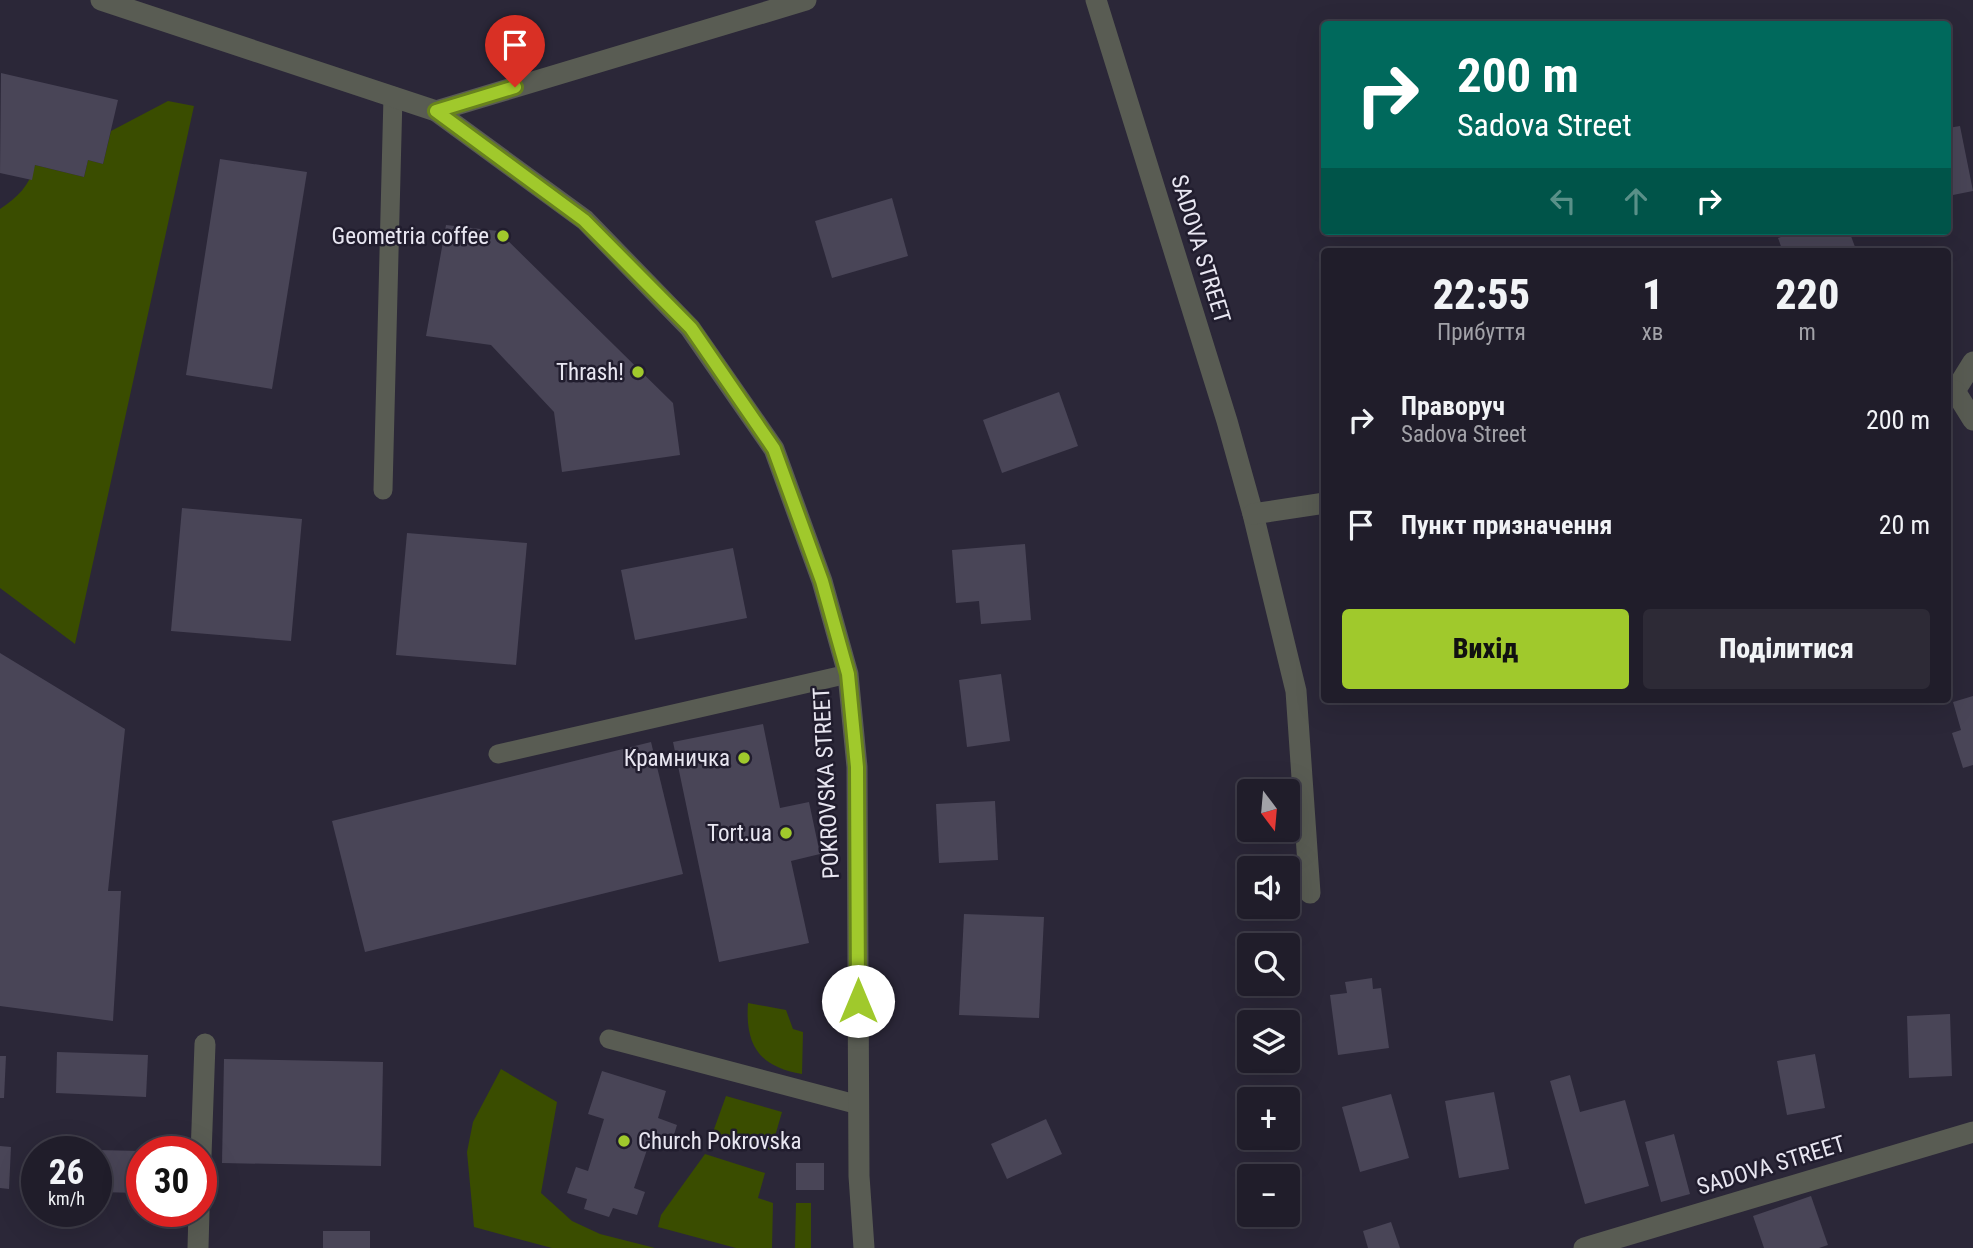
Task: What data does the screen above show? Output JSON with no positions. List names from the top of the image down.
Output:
{
  "streets": {
    "street": ["SADOVA STREET", "POKROVSKA STREET"]
  },
  "places": [
    "Geometria coffee",
    "Thrash!",
    "Крамничка",
    "Tort.ua",
    "Church Pokrovska"
  ],
  "north": "bottom",
  "page": {
    "turn": ["200 m", "Sadova Street"],
    "eta": [
      "22:55",
      "Прибуття",
      "1",
      "хв",
      "220",
      "m"
    ],
    "list": [
      {
        "name": "Праворуч",
        "note": "Sadova Street",
        "value": "200 m"
      },
      {
        "name": "Пункт призначення",
        "value": "20 m"
      }
    ],
    "buttons": ["Вихід", "Поділитися"],
    "map_buttons": ["+", "−"],
    "speed": "26 km/h",
    "limit": "30"
  }
}
